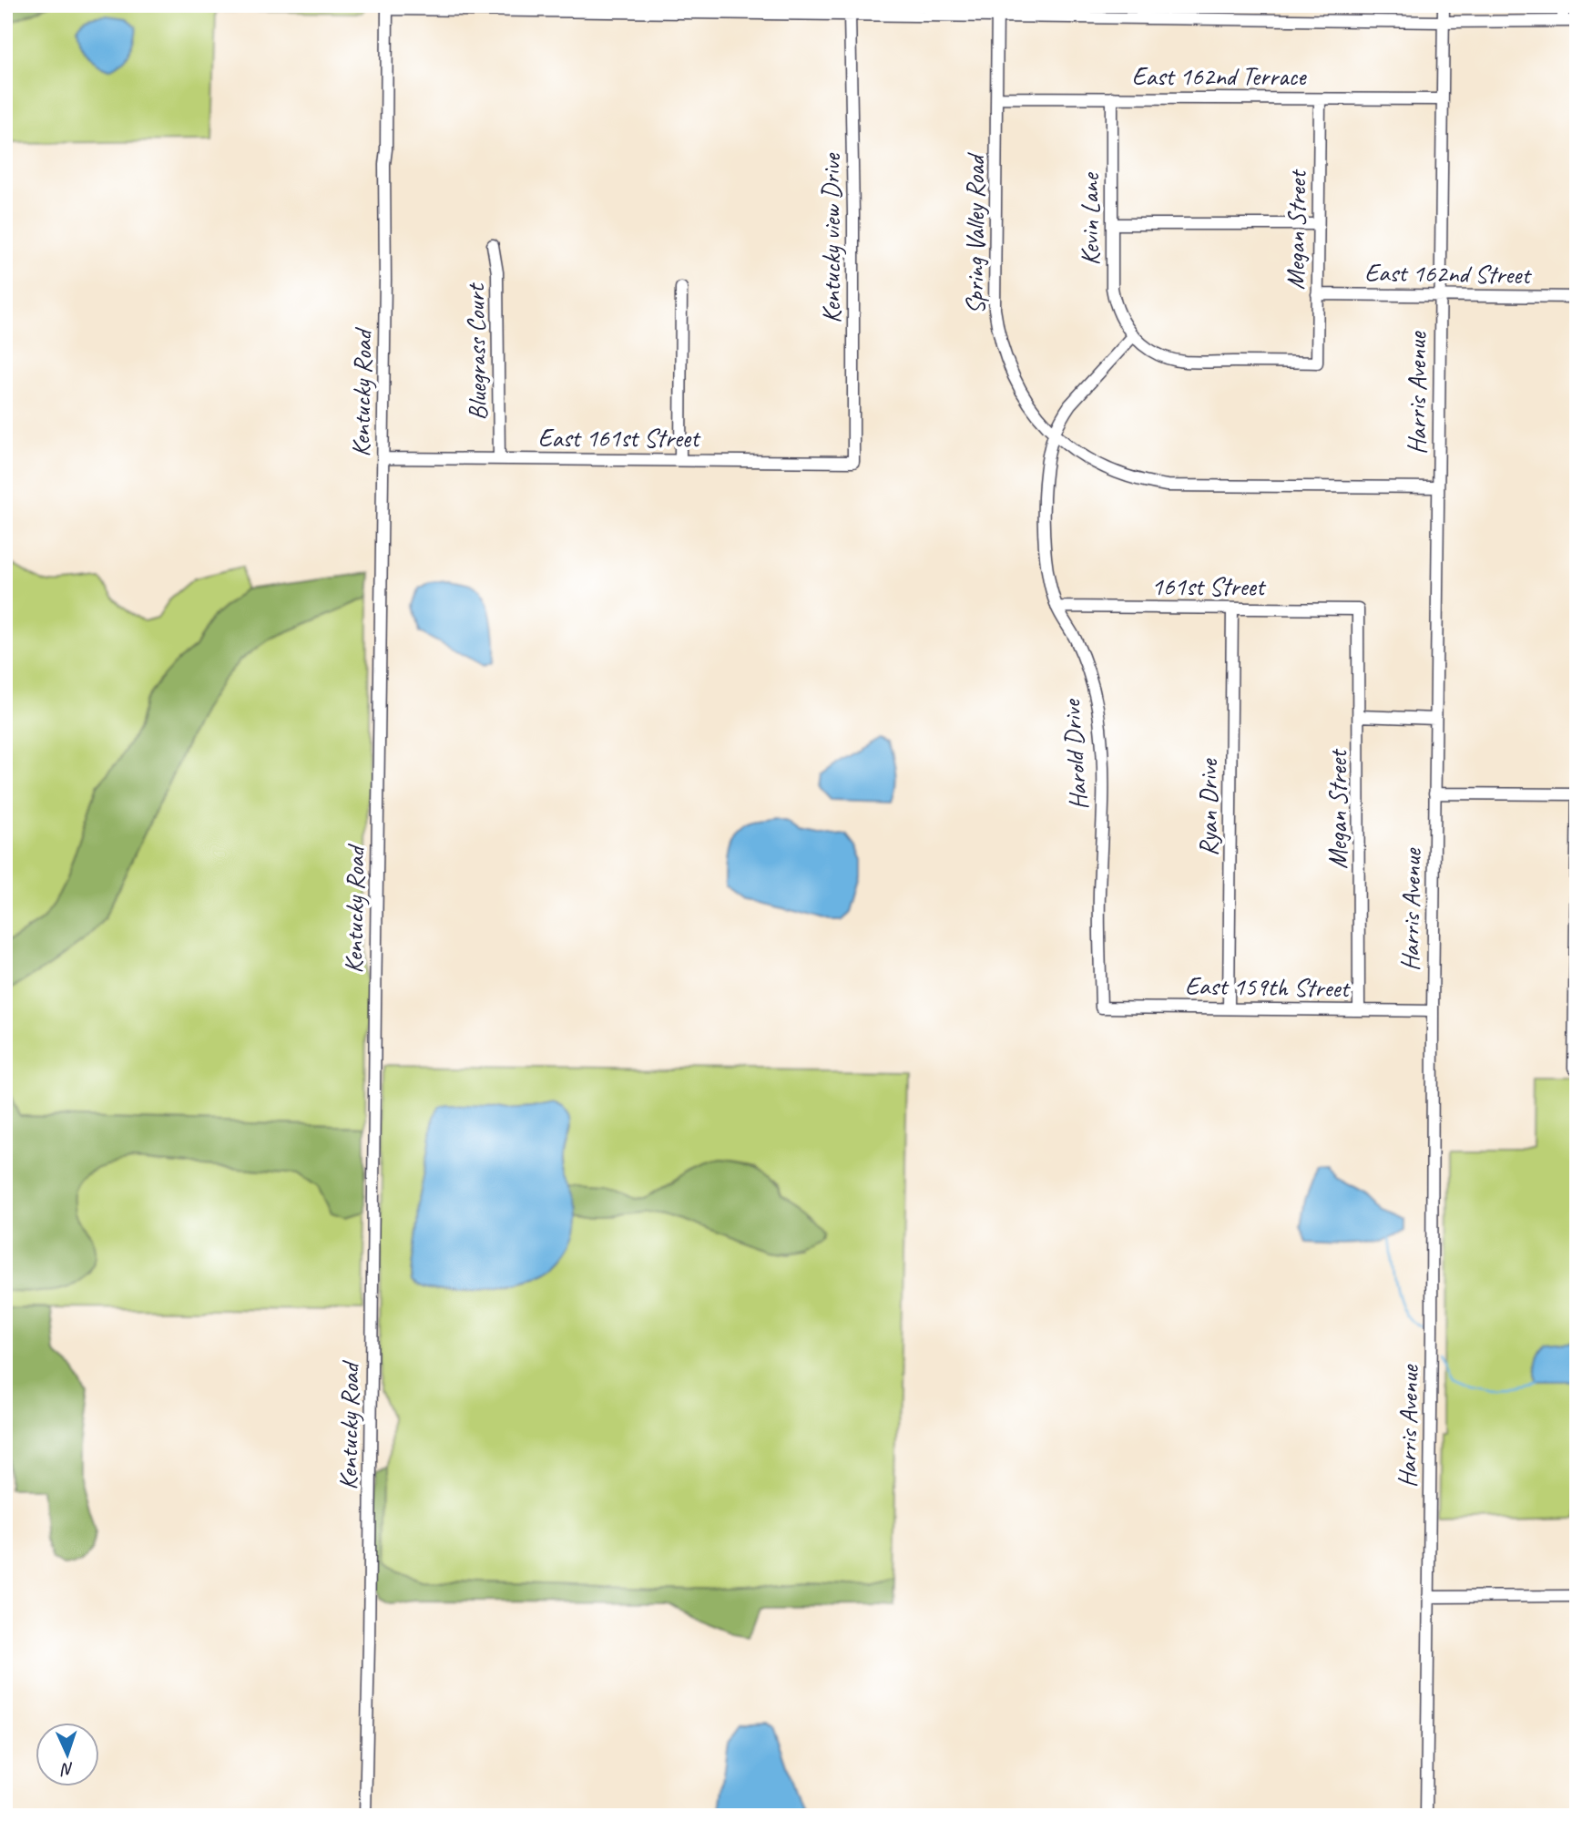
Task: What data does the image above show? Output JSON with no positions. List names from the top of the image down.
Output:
{
  "streets": {
    "street": [
      "East 162nd Terrace",
      "Kevin Lane",
      "Megan Street",
      "Spring Valley Road",
      "Kentucky view Drive",
      "East 162nd Street",
      "Bluegrass Court",
      "Kentucky Road",
      "Harris Avenue",
      "East 161st Street",
      "161st Street",
      "Harold Drive",
      "Ryan Drive",
      "East 159th Street"
    ]
  },
  "crossings": [
    ["East 162nd Terrace", "Kevin Lane"],
    ["East 162nd Terrace", "Megan Street"],
    ["East 162nd Terrace", "Spring Valley Road"],
    ["East 162nd Terrace", "Harris Avenue"],
    ["Kevin Lane", "Megan Street"],
    ["Megan Street", "East 162nd Street"],
    ["Megan Street", "161st Street"],
    ["Megan Street", "East 159th Street"],
    ["Spring Valley Road", "Harris Avenue"],
    ["Spring Valley Road", "Harold Drive"],
    ["Kentucky view Drive", "East 161st Street"],
    ["East 162nd Street", "Harris Avenue"],
    ["Bluegrass Court", "East 161st Street"],
    ["Kentucky Road", "East 161st Street"],
    ["Harris Avenue", "East 159th Street"],
    ["161st Street", "Harold Drive"],
    ["161st Street", "Ryan Drive"],
    ["Harold Drive", "East 159th Street"],
    ["Ryan Drive", "East 159th Street"]
  ],
  "north": "bottom"
}
